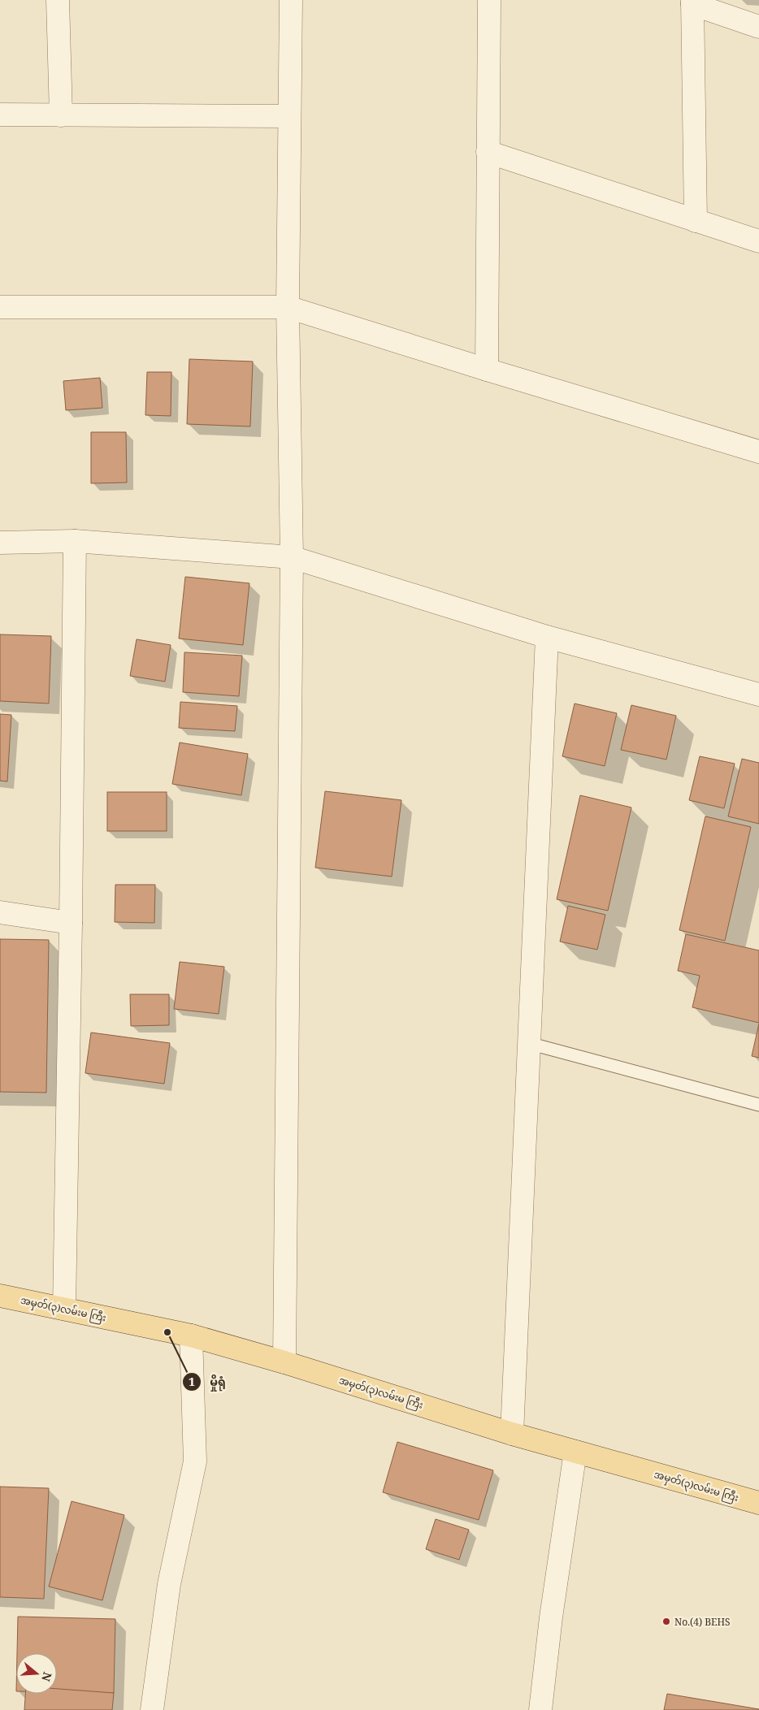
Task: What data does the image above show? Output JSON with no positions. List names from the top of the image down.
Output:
{
  "streets": {
    "main road": ["အမှတ်(၃)လမ်းမ ကြီး"]
  },
  "places": ["မှိုရုံ", "No.(4) BEHS"],
  "north": "right"
}
